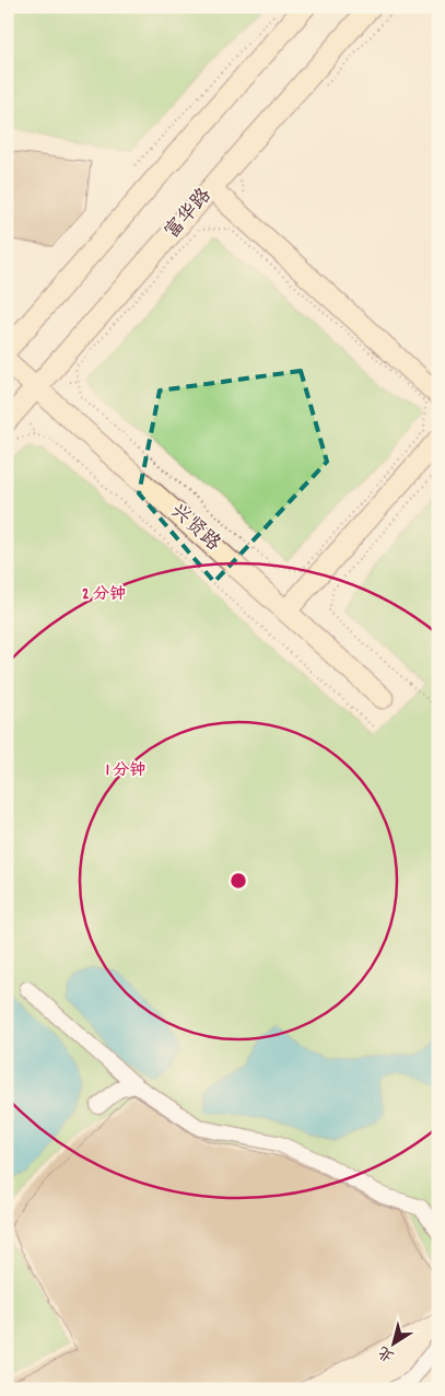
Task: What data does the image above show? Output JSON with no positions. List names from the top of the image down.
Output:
{
  "streets": {
    "street": ["富华路", "兴贤路"]
  },
  "crossings": [
    ["富华路", "兴贤路"]
  ],
  "north": "bottom left",
  "rings": ["2 分钟", "1 分钟"]
}
